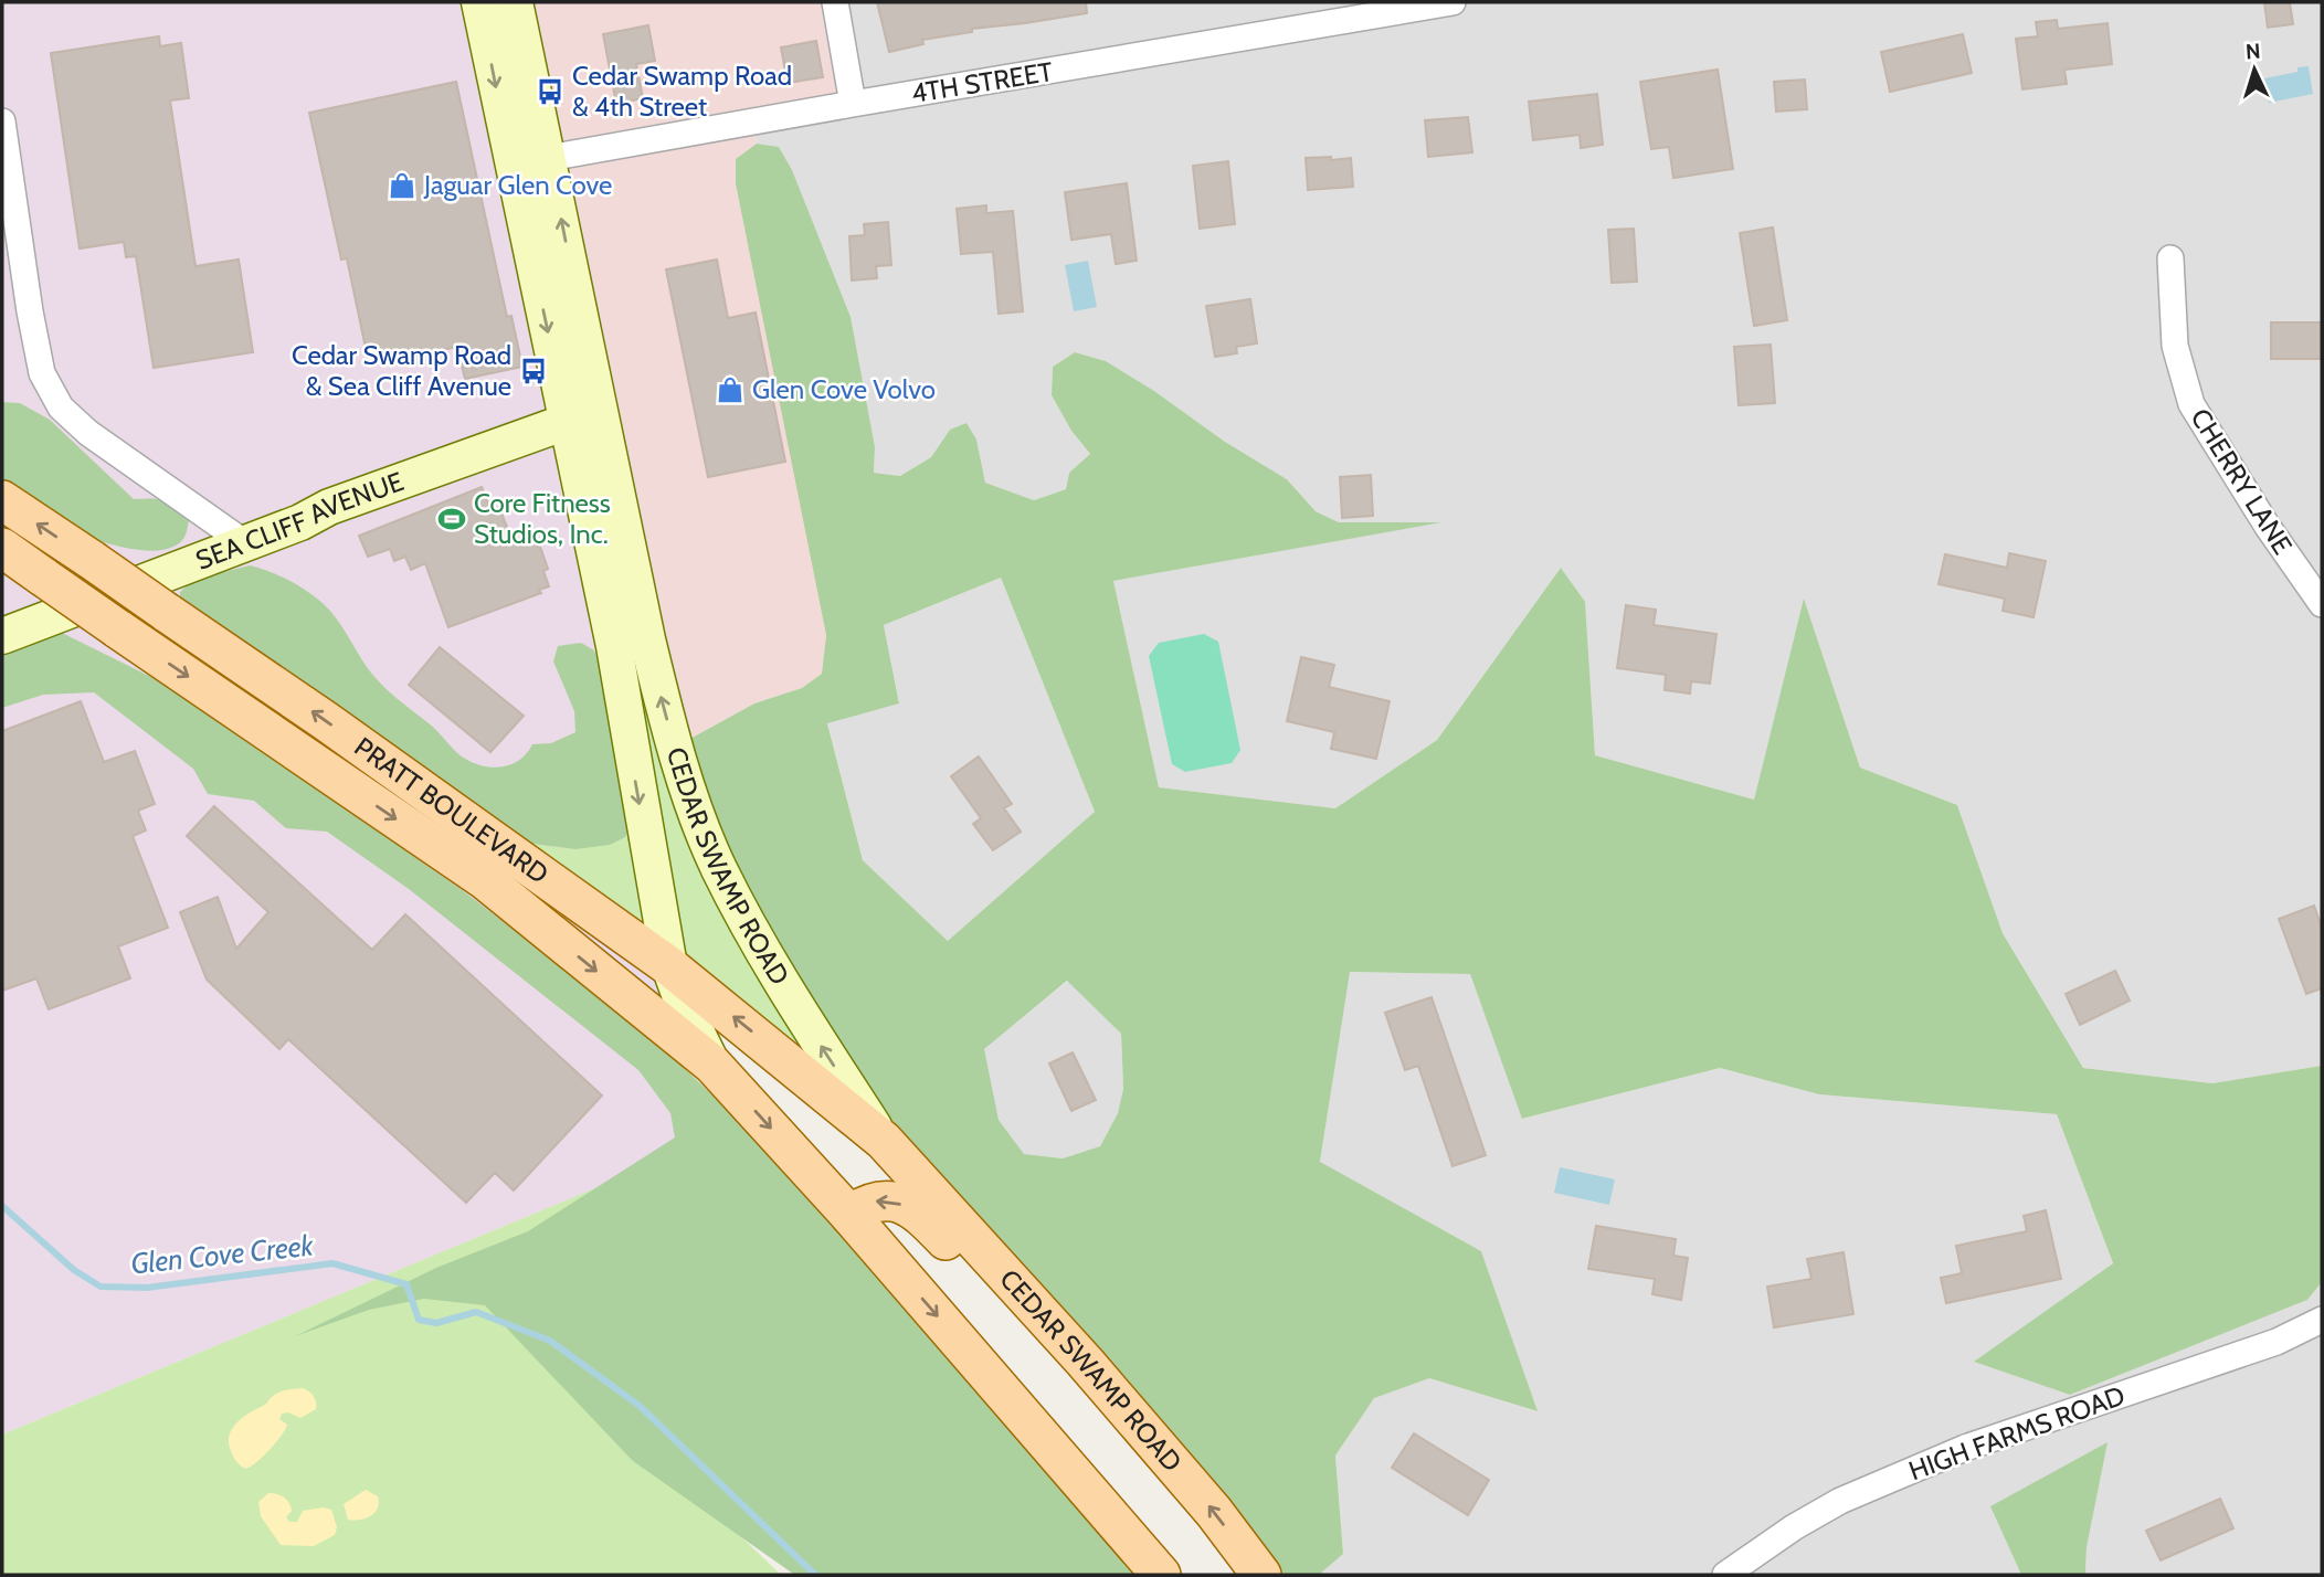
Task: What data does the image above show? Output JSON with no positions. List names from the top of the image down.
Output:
{
  "streets": {
    "main road": ["SEA CLIFF AVENUE", "PRATT BOULEVARD", "CEDAR SWAMP ROAD"],
    "street": ["4TH STREET", "CHERRY LANE", "HIGH FARMS ROAD"]
  },
  "crossings": [
    ["4TH STREET", "CEDAR SWAMP ROAD"],
    ["SEA CLIFF AVENUE", "CEDAR SWAMP ROAD"],
    ["PRATT BOULEVARD", "CEDAR SWAMP ROAD"]
  ],
  "water": ["Glen Cove Creek"],
  "places": {
    "bus stop": ["Cedar Swamp Road & 4th Street", "Cedar Swamp Road & Sea Cliff Avenue"],
    "shop": ["Jaguar Glen Cove", "Glen Cove Volvo"],
    "sports": ["Core Fitness Studios, Inc."]
  },
  "north": "top"
}
